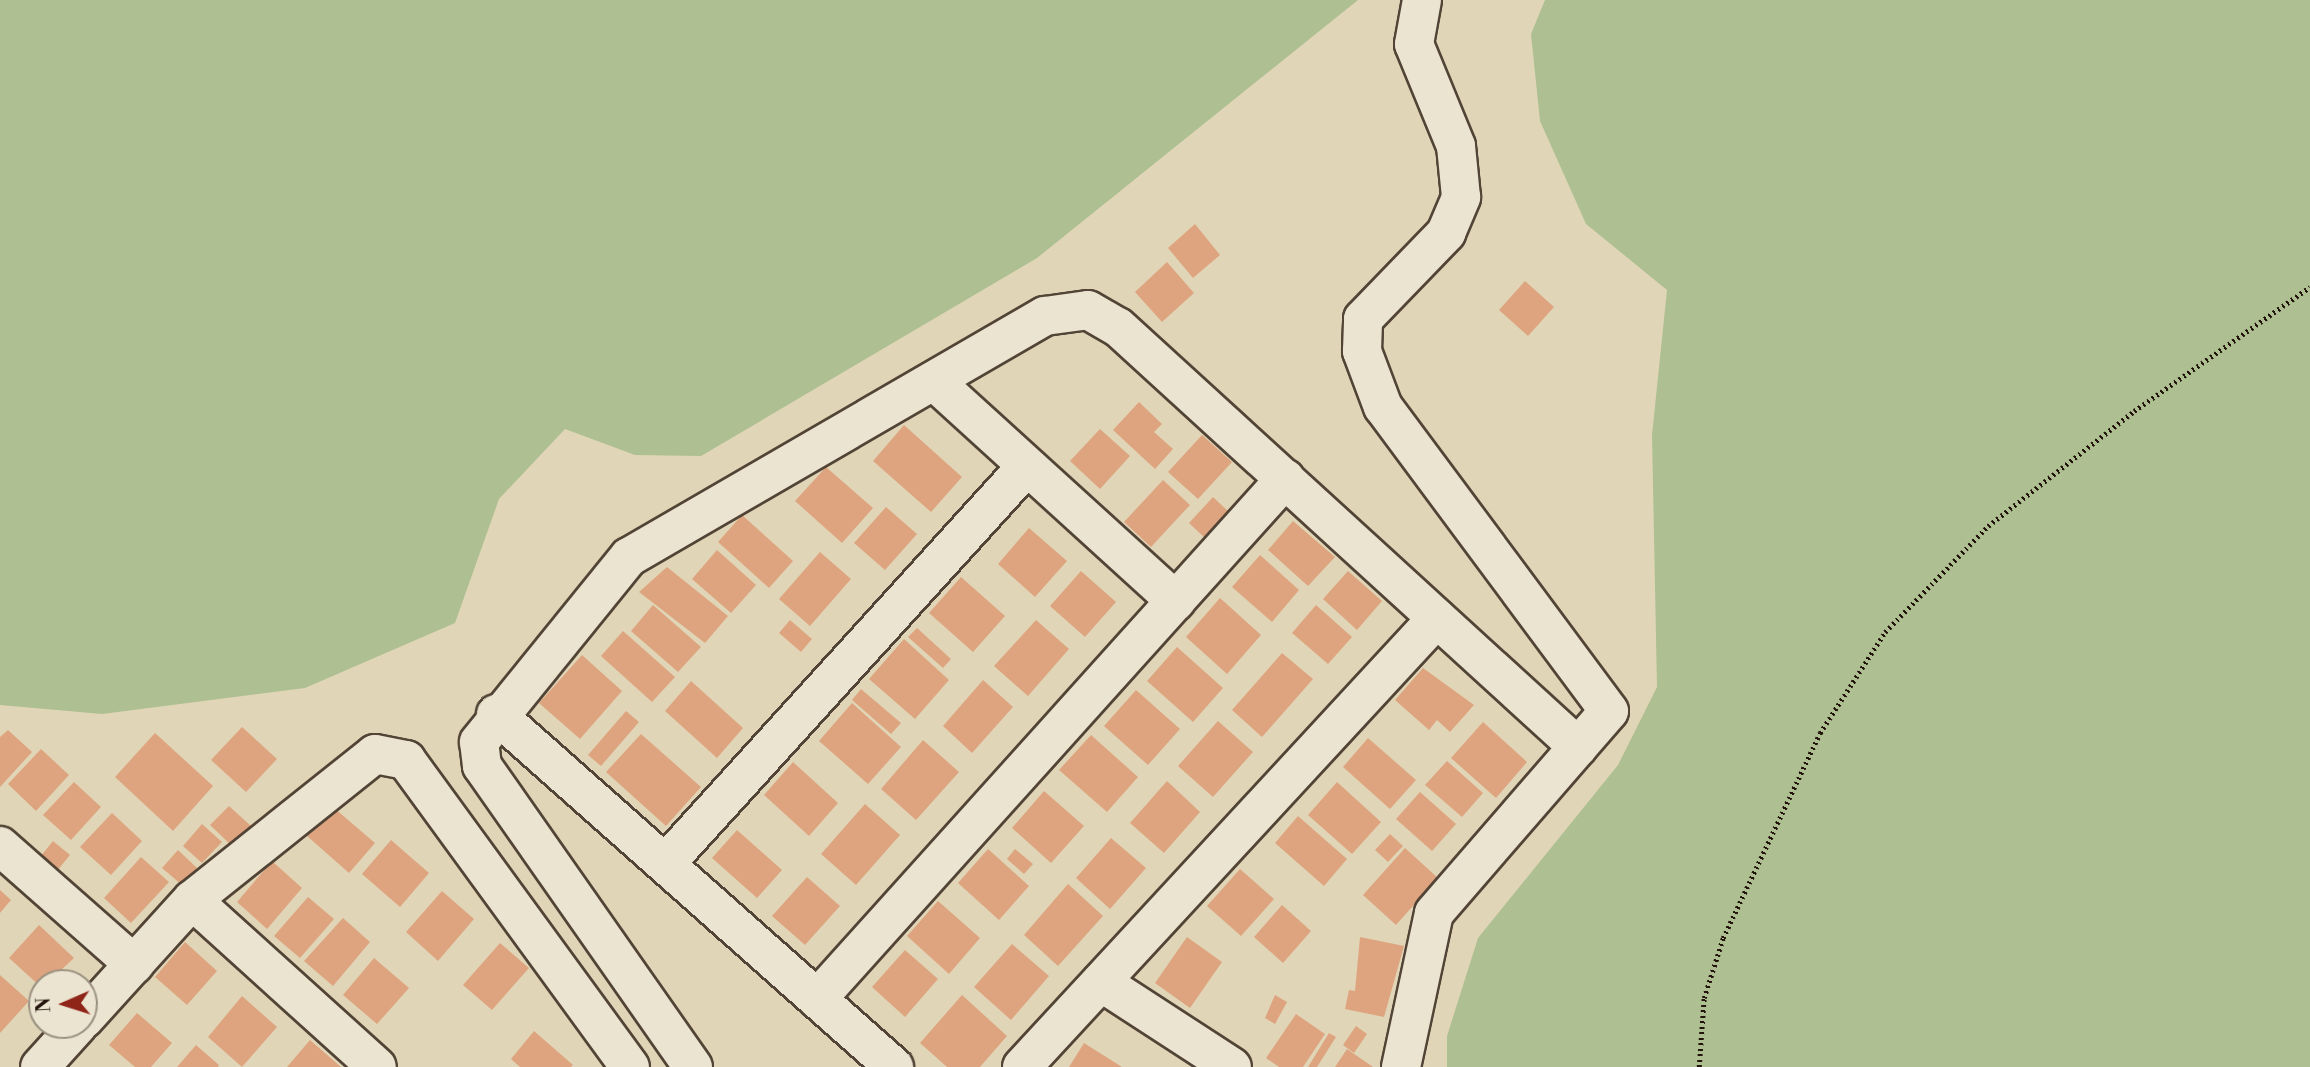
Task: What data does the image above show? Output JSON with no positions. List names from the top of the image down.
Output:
{
  "north": "left"
}
